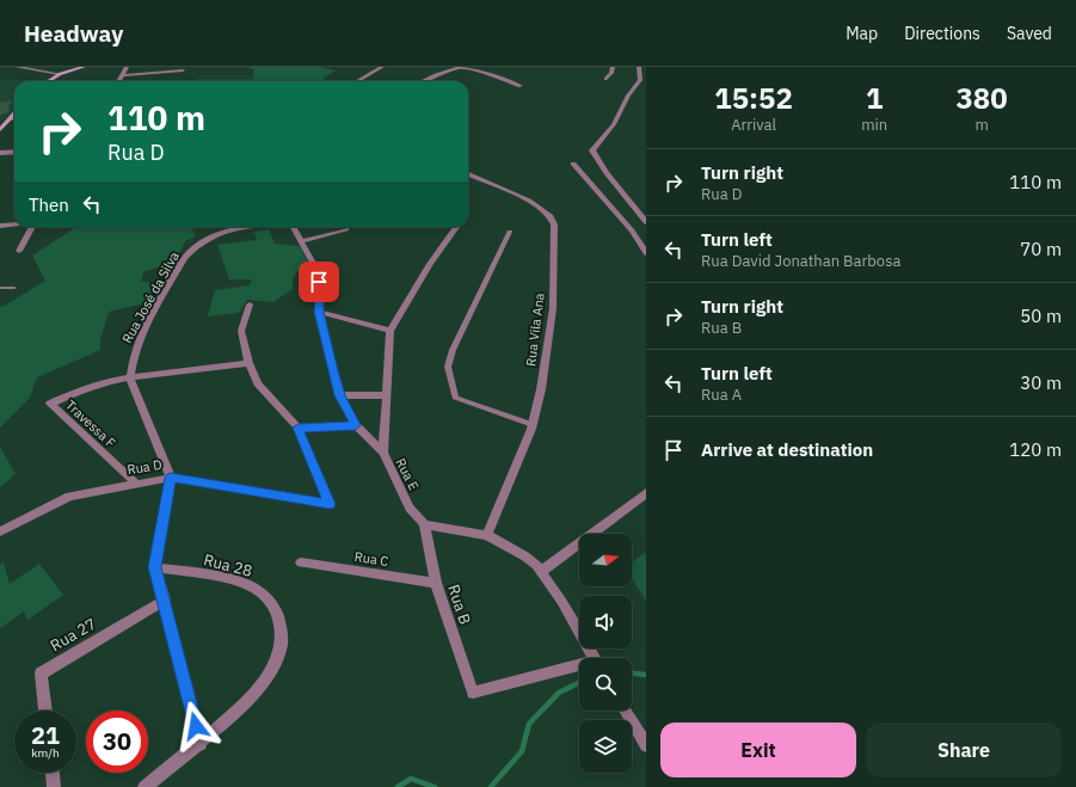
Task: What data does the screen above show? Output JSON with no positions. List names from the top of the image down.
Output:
{
  "streets": {
    "street": [
      "Rua José da Silva",
      "Rua Vila Ana",
      "Travessa F",
      "Rua D",
      "Rua E",
      "Rua C",
      "Rua 28",
      "Rua B",
      "Rua 27"
    ]
  },
  "crossings": [
    ["Rua José da Silva", "Travessa F"],
    ["Travessa F", "Rua D"],
    ["Rua E", "Rua B"],
    ["Rua C", "Rua B"]
  ],
  "north": "right",
  "page": {
    "header": "Headway",
    "nav": ["Map", "Directions", "Saved"],
    "eta": [
      "15:52",
      "Arrival",
      "1",
      "min",
      "380",
      "m"
    ],
    "turn": ["110 m", "Rua D"],
    "list": [
      {
        "name": "Turn right",
        "note": "Rua D",
        "value": "110 m"
      },
      {
        "name": "Turn left",
        "note": "Rua David Jonathan Barbosa",
        "value": "70 m"
      },
      {
        "name": "Turn right",
        "note": "Rua B",
        "value": "50 m"
      },
      {
        "name": "Turn left",
        "note": "Rua A",
        "value": "30 m"
      },
      {
        "name": "Arrive at destination",
        "value": "120 m"
      }
    ],
    "then": "Then",
    "speed": "21 km/h",
    "limit": "30",
    "buttons": ["Exit", "Share"]
  }
}
